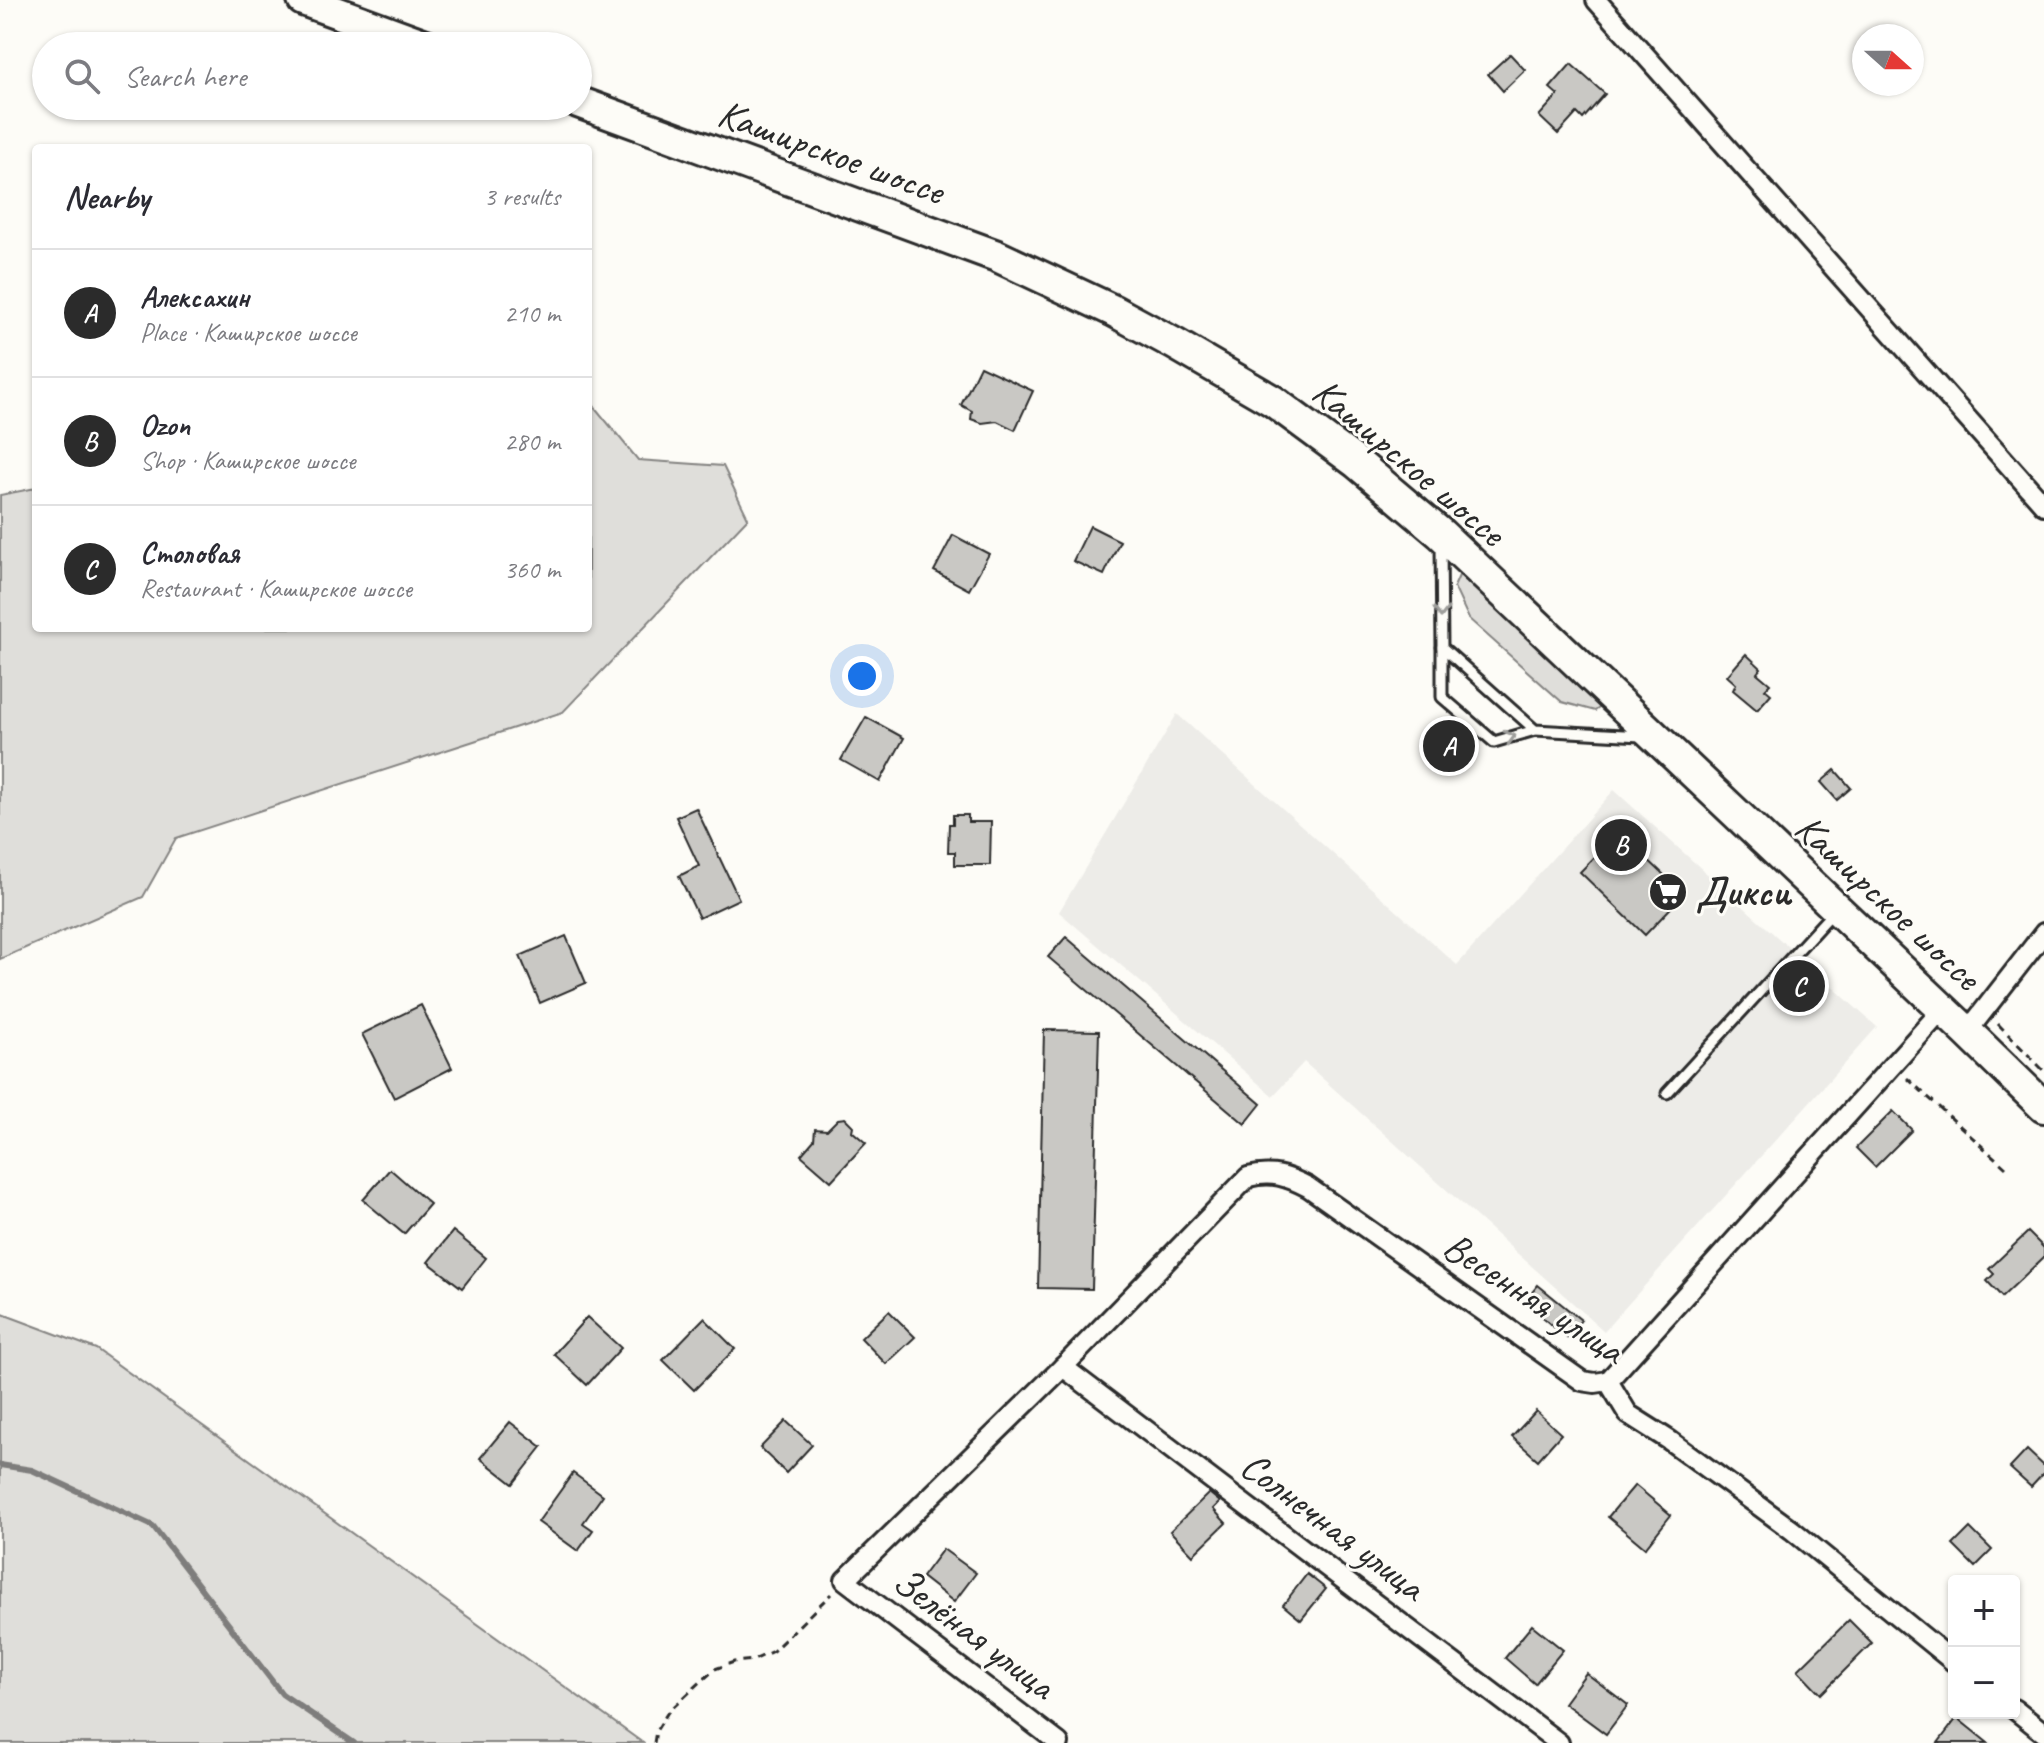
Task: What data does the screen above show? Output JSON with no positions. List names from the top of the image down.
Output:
{
  "streets": {
    "main road": ["Каширское шоссе"],
    "street": ["Весенняя улица", "Солнечная улица", "Зелёная улица"]
  },
  "crossings": [
    ["Весенняя улица", "Солнечная улица"]
  ],
  "places": {
    "supermarket": ["Дикси"]
  },
  "north": "right",
  "page": {
    "search": "Search here",
    "heading": ["Nearby", "3 results"],
    "list": [
      {
        "mark": "A",
        "name": "Алексахин",
        "note": "Place · Каширское шоссе",
        "value": "210 m"
      },
      {
        "mark": "B",
        "name": "Ozon",
        "note": "Shop · Каширское шоссе",
        "value": "280 m"
      },
      {
        "mark": "C",
        "name": "Столовая",
        "note": "Restaurant · Каширское шоссе",
        "value": "360 m"
      }
    ],
    "pins": ["A", "B", "C"],
    "map_buttons": ["+", "−"]
  }
}
